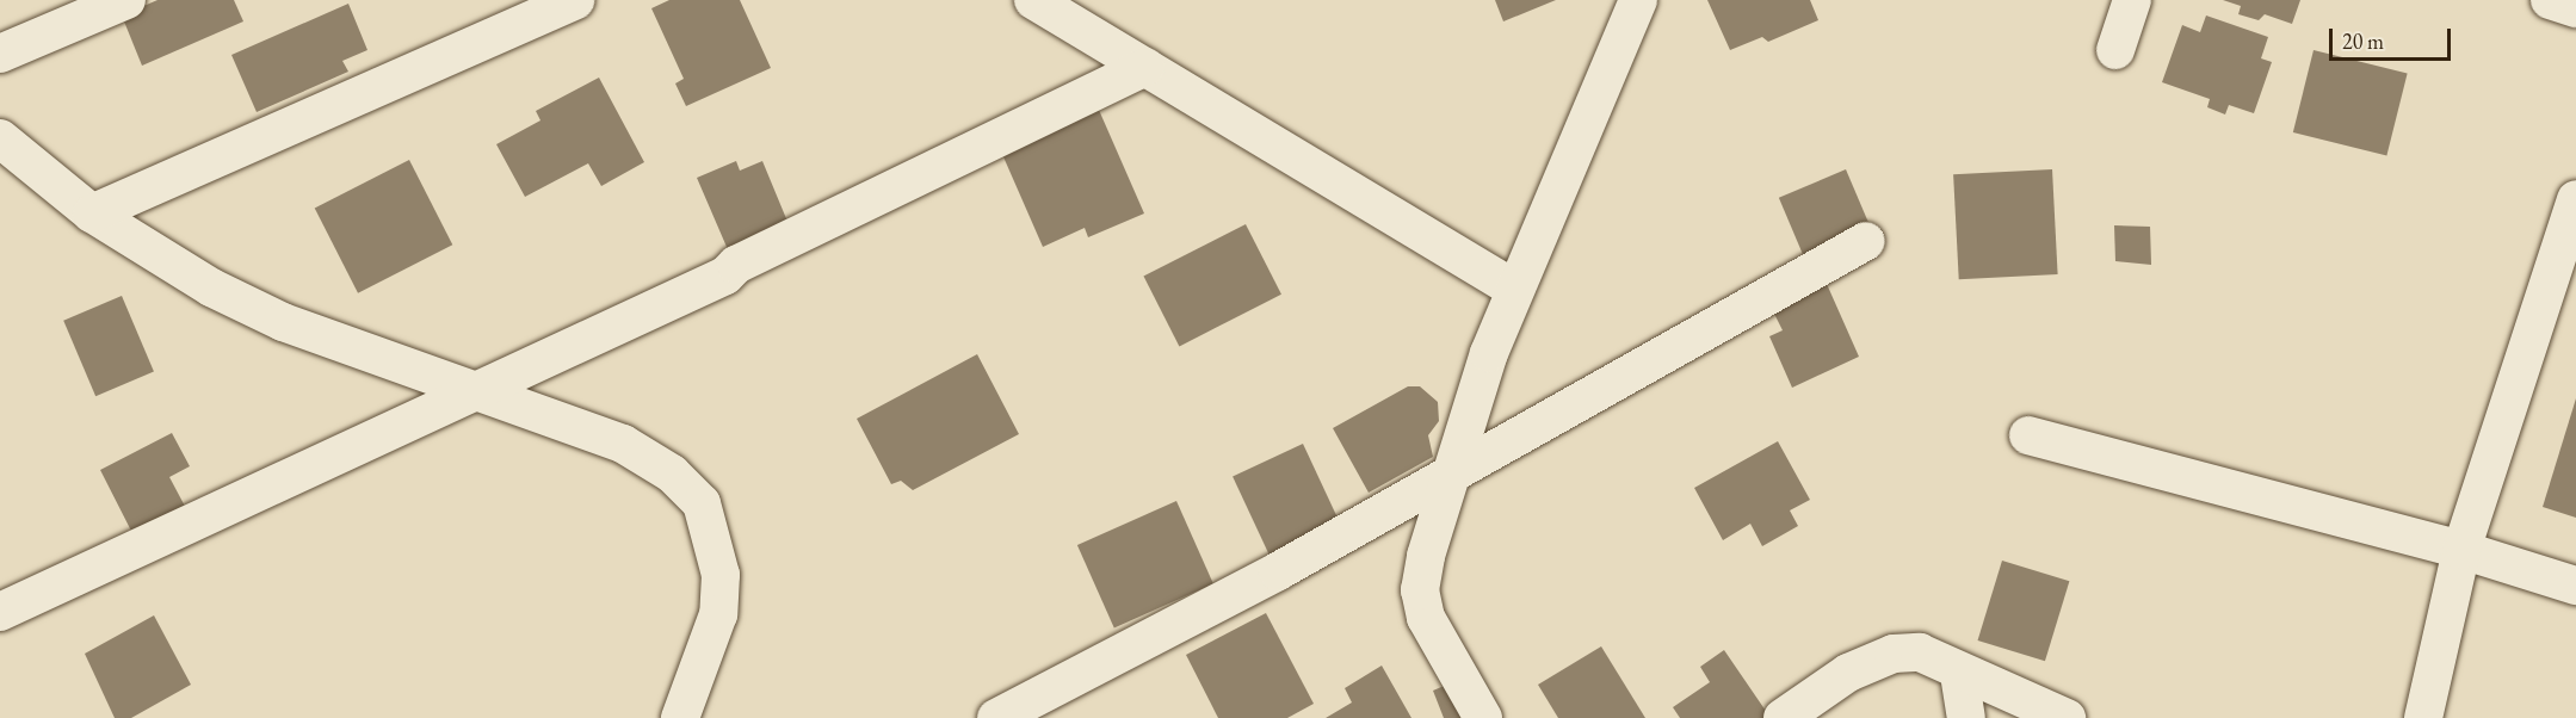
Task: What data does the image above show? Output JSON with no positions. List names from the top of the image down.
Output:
{
  "scale_bar": "20 m"
}
